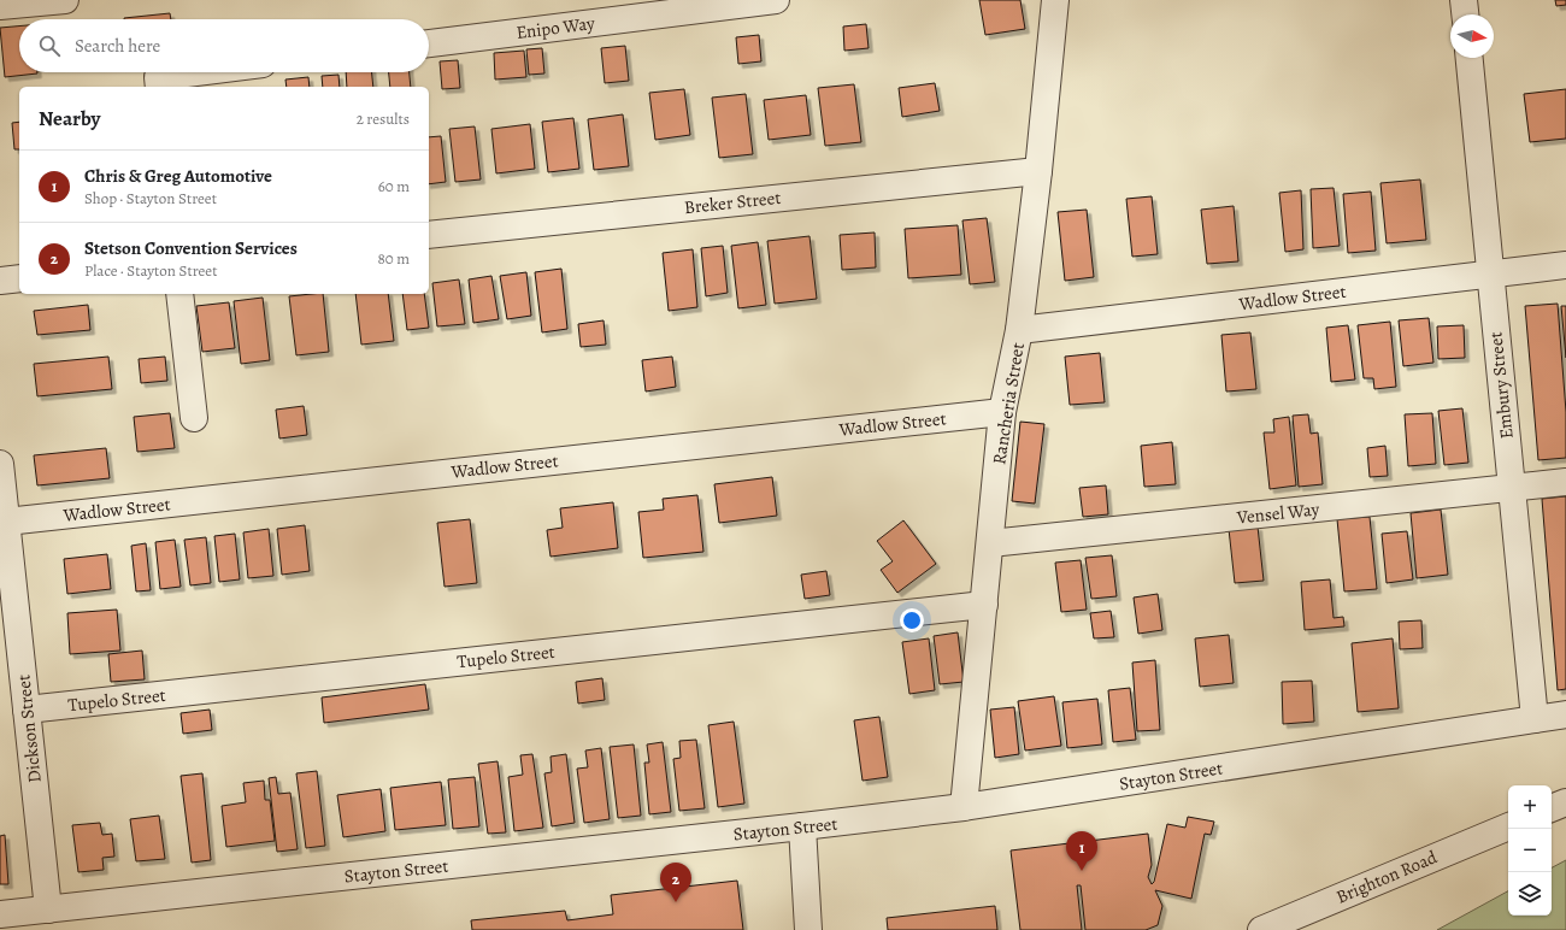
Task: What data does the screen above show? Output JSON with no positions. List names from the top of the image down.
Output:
{
  "streets": {
    "street": [
      "Enipo Way",
      "Breker Street",
      "Wadlow Street",
      "Embury Street",
      "Rancheria Street",
      "Vensel Way",
      "Tupelo Street",
      "Dickson Street",
      "Stayton Street",
      "Brighton Road"
    ]
  },
  "crossings": [
    ["Breker Street", "Rancheria Street"],
    ["Wadlow Street", "Embury Street"],
    ["Wadlow Street", "Rancheria Street"],
    ["Wadlow Street", "Dickson Street"],
    ["Embury Street", "Vensel Way"],
    ["Embury Street", "Stayton Street"],
    ["Rancheria Street", "Vensel Way"],
    ["Rancheria Street", "Tupelo Street"],
    ["Rancheria Street", "Stayton Street"],
    ["Tupelo Street", "Dickson Street"],
    ["Dickson Street", "Stayton Street"]
  ],
  "north": "right",
  "page": {
    "search": "Search here",
    "heading": ["Nearby", "2 results"],
    "list": [
      {
        "mark": "1",
        "name": "Chris & Greg Automotive",
        "note": "Shop · Stayton Street",
        "value": "60 m"
      },
      {
        "mark": "2",
        "name": "Stetson Convention Services",
        "note": "Place · Stayton Street",
        "value": "80 m"
      }
    ],
    "map_buttons": ["+", "−"],
    "pins": ["1", "2"]
  }
}
